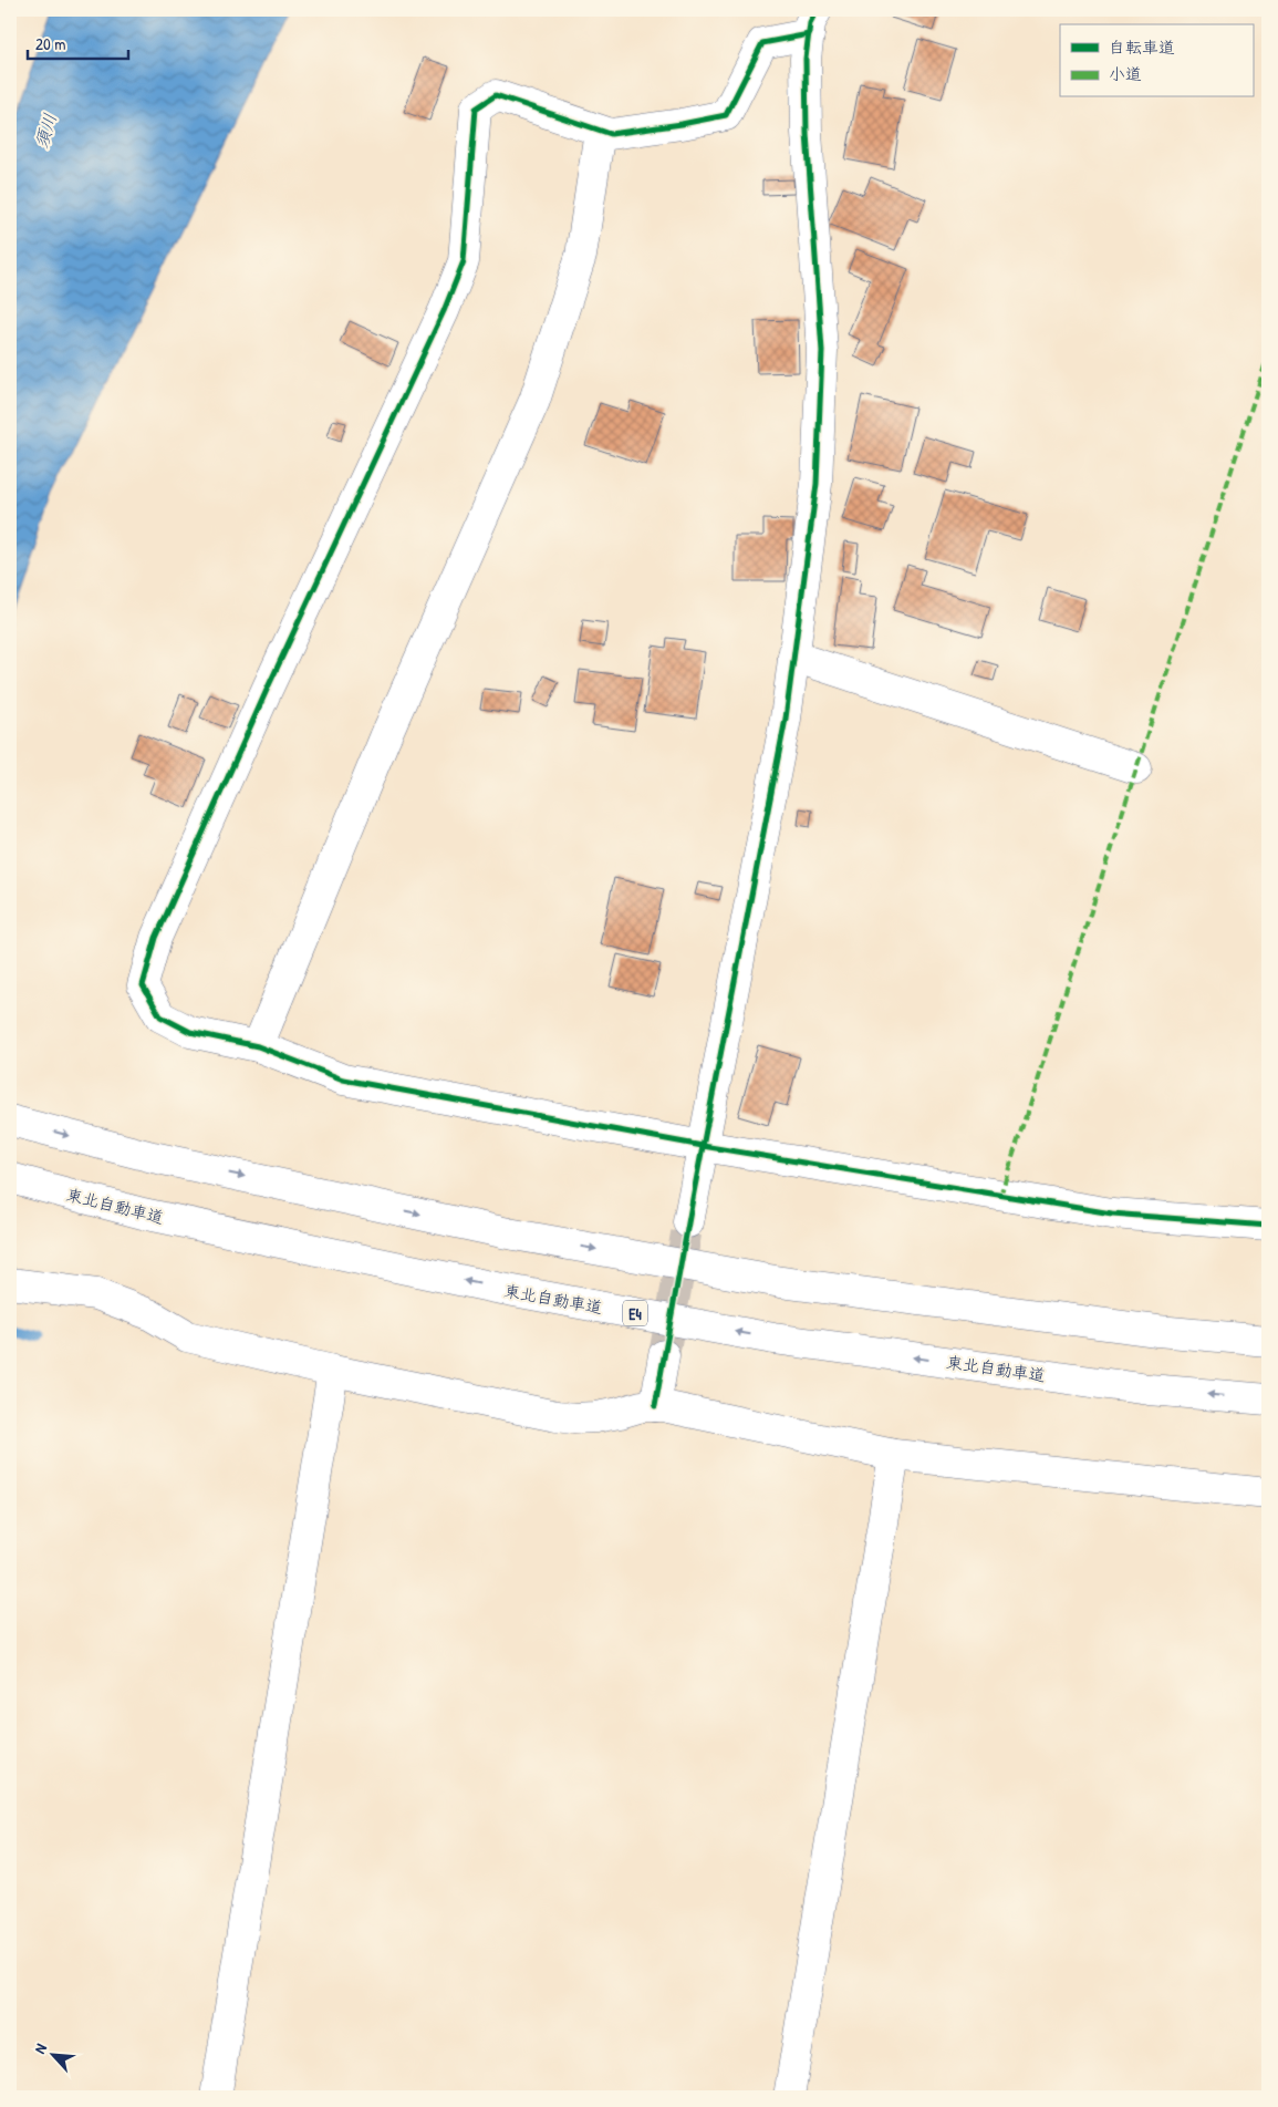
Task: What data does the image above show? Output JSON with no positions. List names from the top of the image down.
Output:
{
  "streets": {
    "main road": ["東北自動車道", "E4"]
  },
  "water": ["須川"],
  "legend": ["自転車道", "小道"],
  "scale_bar": "20 m",
  "north": "top left"
}
